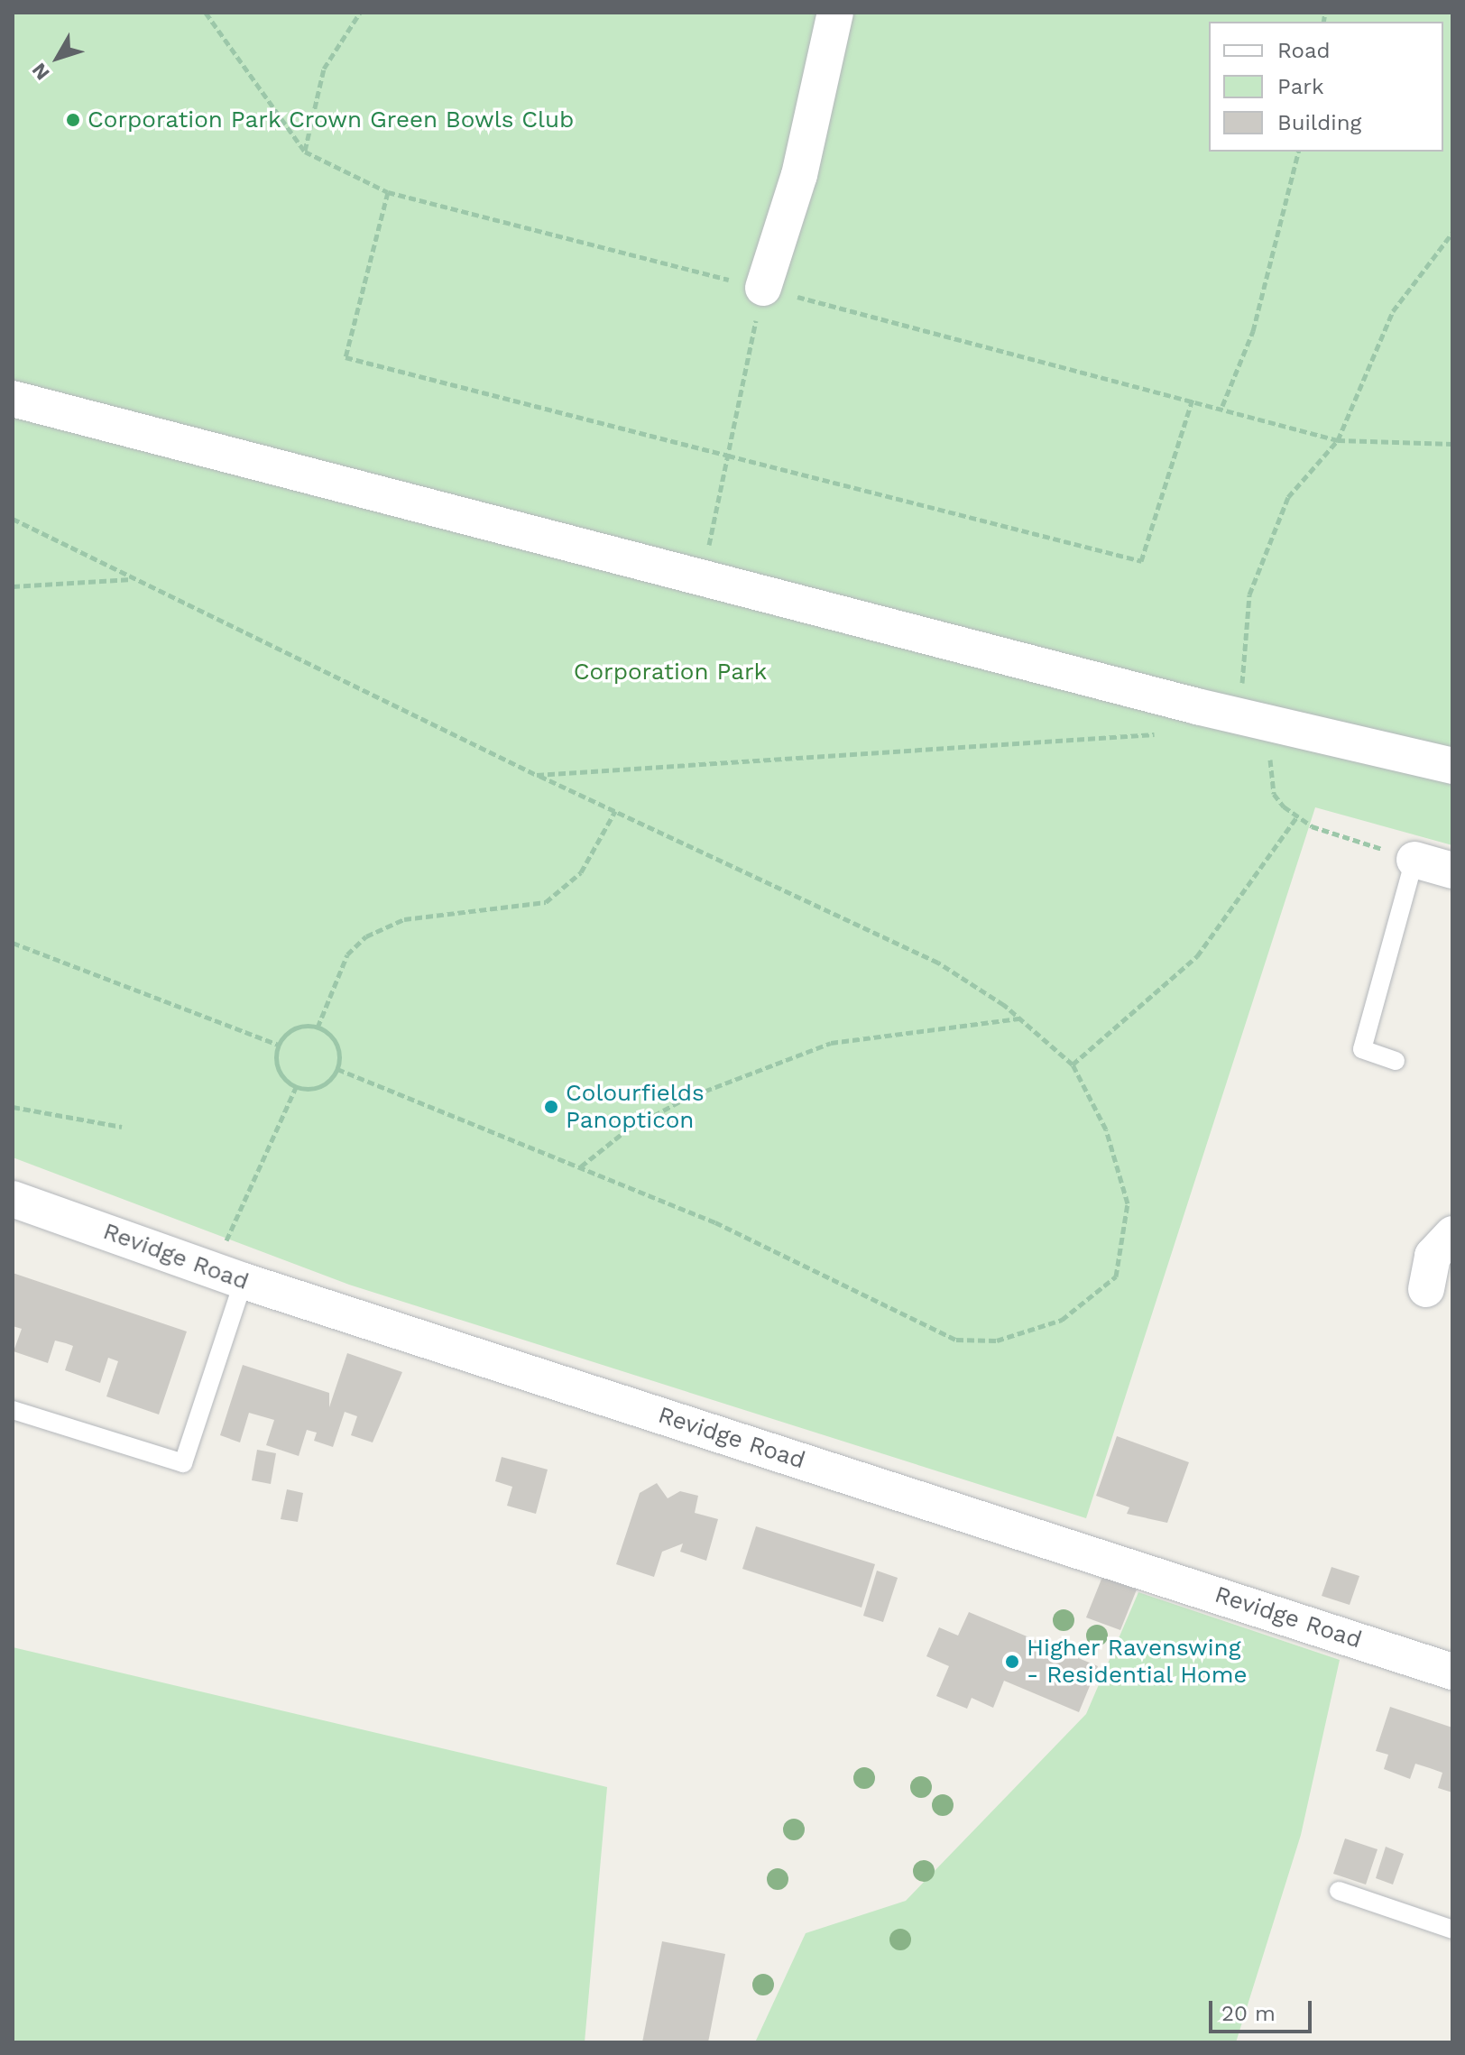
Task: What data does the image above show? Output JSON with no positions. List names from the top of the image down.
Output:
{
  "streets": {
    "street": ["Revidge Road"]
  },
  "parks": ["Corporation Park"],
  "places": ["Corporation Park Crown Green Bowls Club", "Colourfields Panopticon", "Higher Ravenswing - Residential Home"],
  "legend": ["Road", "Park", "Building"],
  "scale_bar": "20 m",
  "north": "bottom left"
}
